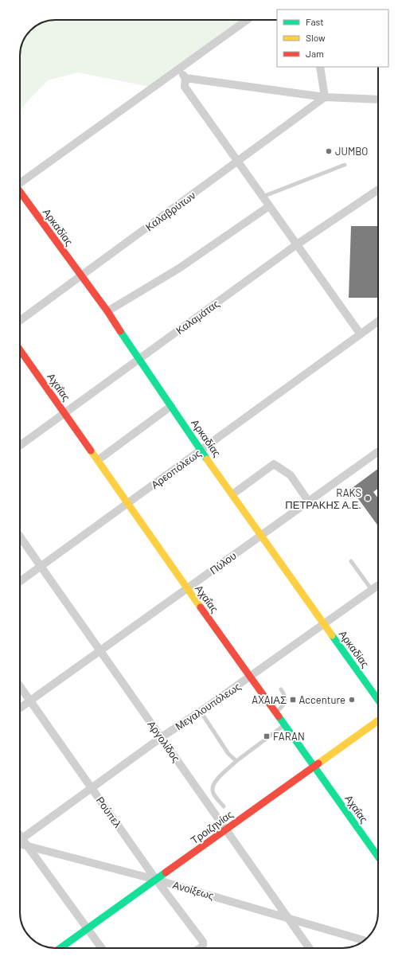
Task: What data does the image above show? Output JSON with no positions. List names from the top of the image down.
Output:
{
  "streets": {
    "street": [
      "Καλαβρύτων",
      "Αρκαδίας",
      "Καλαμάτας",
      "Αχαΐας",
      "Αρεοπόλεως",
      "Πύλου",
      "Μεγαλουπόλεως",
      "Αργολίδος",
      "Ρούπελ",
      "Τροιζηνίας",
      "Ανοίξεως"
    ]
  },
  "crossings": [
    ["Καλαβρύτων", "Αρκαδίας"],
    ["Αρκαδίας", "Καλαμάτας"],
    ["Αρκαδίας", "Αρεοπόλεως"],
    ["Αρκαδίας", "Πύλου"],
    ["Αρκαδίας", "Μεγαλουπόλεως"],
    ["Καλαμάτας", "Αχαΐας"],
    ["Αχαΐας", "Αρεοπόλεως"],
    ["Αχαΐας", "Πύλου"],
    ["Αχαΐας", "Μεγαλουπόλεως"],
    ["Αχαΐας", "Τροιζηνίας"],
    ["Αρεοπόλεως", "Αργολίδος"],
    ["Πύλου", "Αργολίδος"],
    ["Πύλου", "Ρούπελ"],
    ["Μεγαλουπόλεως", "Αργολίδος"],
    ["Μεγαλουπόλεως", "Ρούπελ"],
    ["Αργολίδος", "Τροιζηνίας"],
    ["Αργολίδος", "Ανοίξεως"],
    ["Ρούπελ", "Τροιζηνίας"],
    ["Ρούπελ", "Ανοίξεως"],
    ["Τροιζηνίας", "Ανοίξεως"]
  ],
  "places": {
    "other": ["JUMBO", "RAKS ΠΕΤΡΑΚΗΣ Α.Ε.", "Accenture"],
    "transit": ["AXAΙΑΣ", "FARAN"]
  },
  "legend": ["Fast", "Slow", "Jam"]
}
